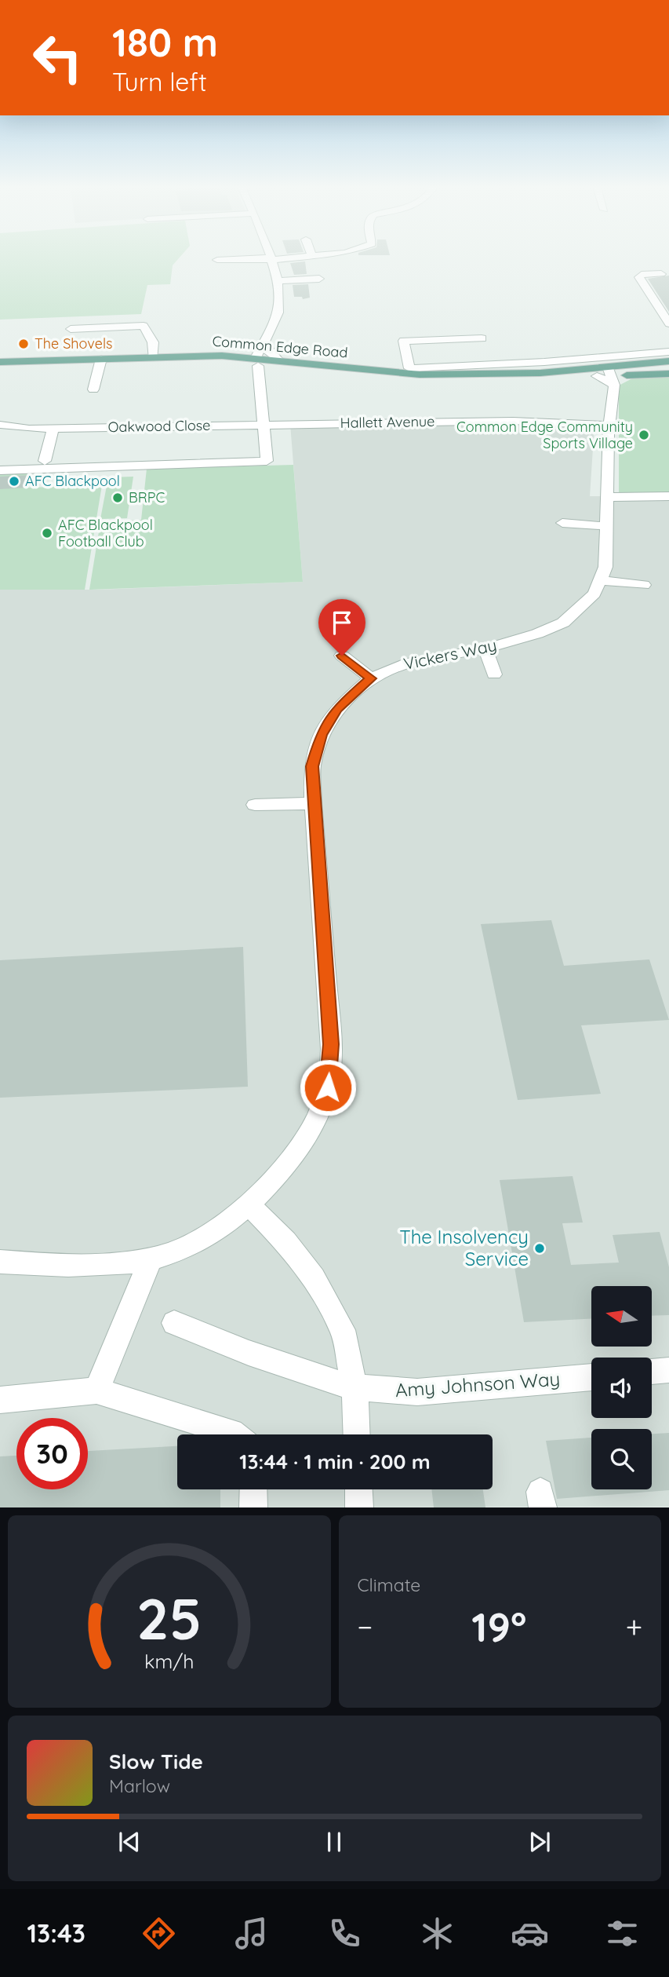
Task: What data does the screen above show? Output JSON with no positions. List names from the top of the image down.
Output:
{
  "streets": {
    "main road": ["Common Edge Road"],
    "street": [
      "Hallett Avenue",
      "Oakwood Close",
      "Vickers Way",
      "Amy Johnson Way"
    ]
  },
  "crossings": [
    ["Common Edge Road", "Vickers Way"],
    ["Hallett Avenue", "Oakwood Close"],
    ["Hallett Avenue", "Vickers Way"]
  ],
  "places": [
    "The Shovels",
    "Common Edge Community Sports Village",
    "AFC Blackpool",
    "BRPC",
    "AFC Blackpool Football Club",
    "The Insolvency Service"
  ],
  "north": "left",
  "page": {
    "turn": ["180 m", "Turn left"],
    "limit": "30",
    "trip": "13:44 · 1 min · 200 m",
    "tile": "Climate",
    "heat": ["−", "19°", "+"],
    "song": ["Slow Tide", "Marlow"],
    "tabs": "13:43",
    "gauge": ["25", "km/h"]
  }
}
